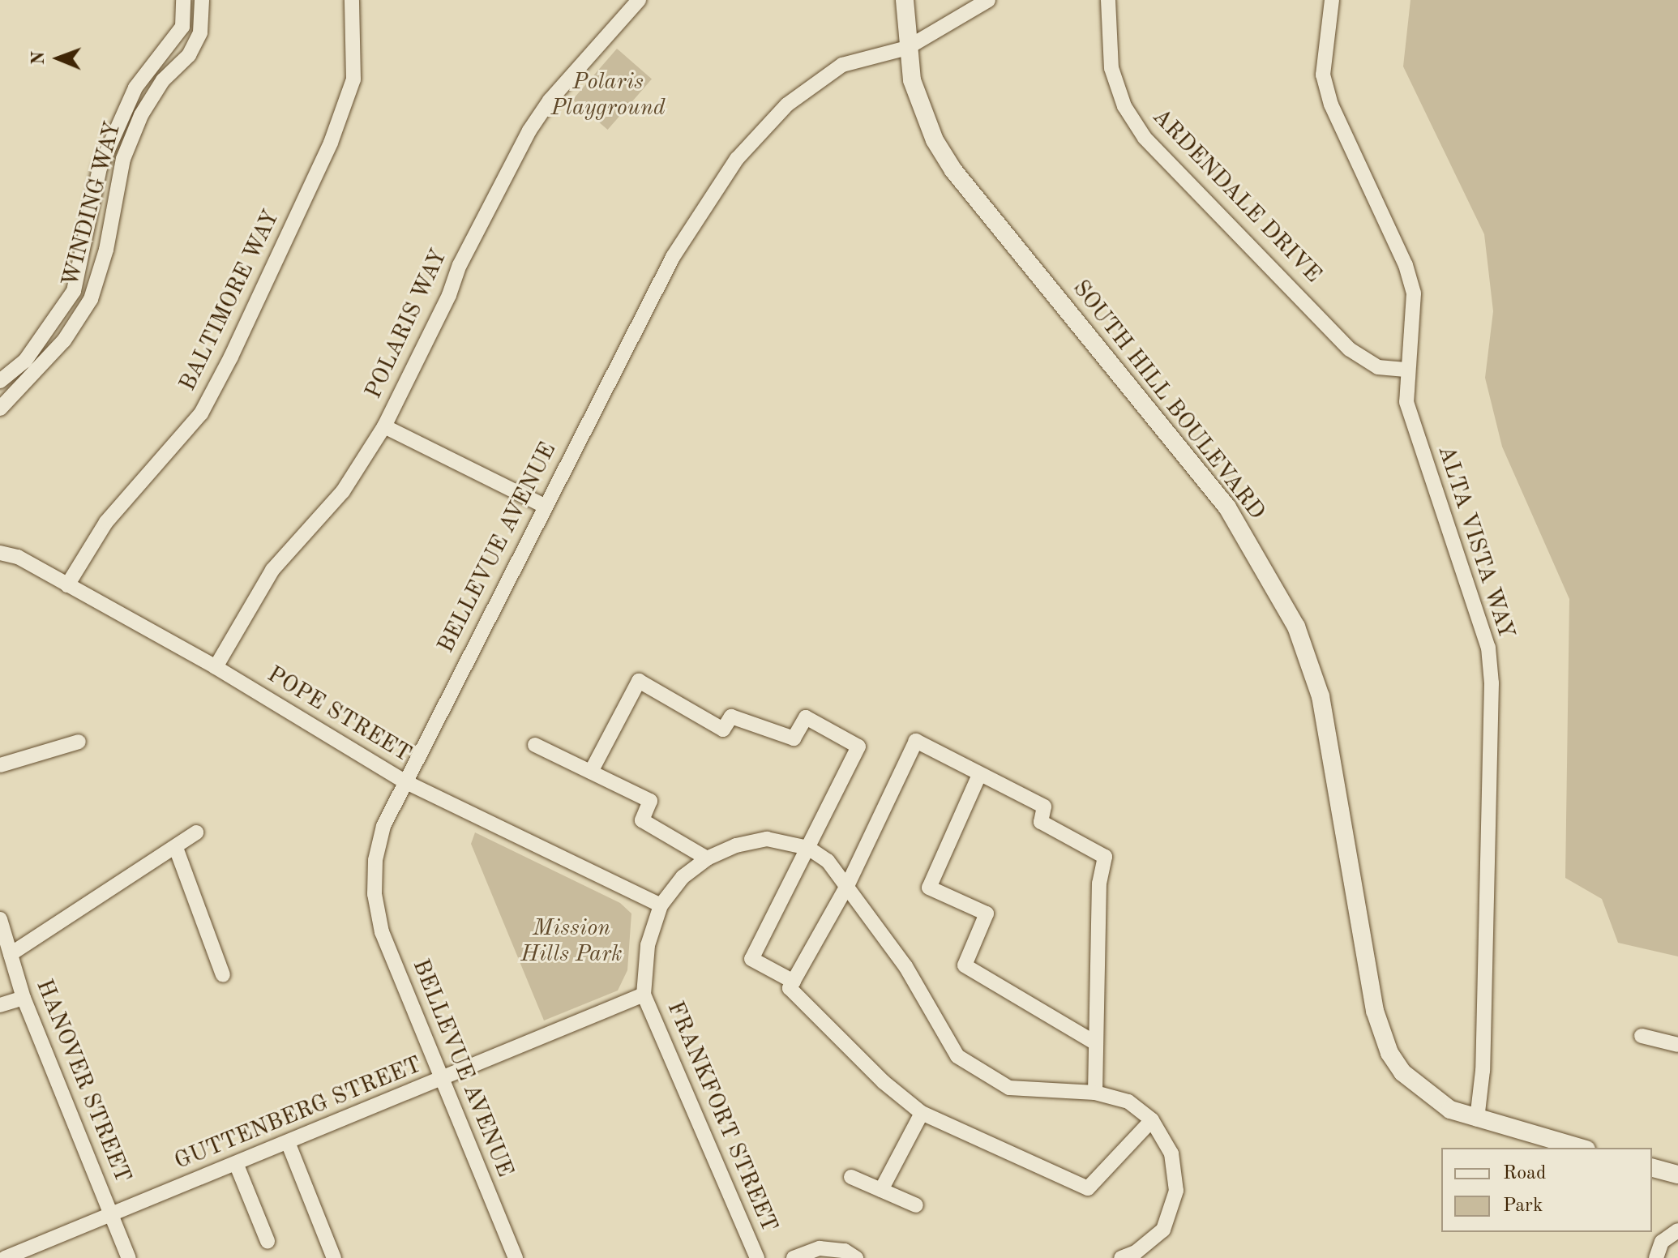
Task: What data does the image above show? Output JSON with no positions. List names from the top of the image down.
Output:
{
  "streets": {
    "street": [
      "ARDENDALE DRIVE",
      "WINDING WAY",
      "BALTIMORE WAY",
      "POLARIS WAY",
      "SOUTH HILL BOULEVARD",
      "ALTA VISTA WAY",
      "BELLEVUE AVENUE",
      "POPE STREET",
      "HANOVER STREET",
      "GUTTENBERG STREET",
      "FRANKFORT STREET"
    ]
  },
  "crossings": [
    ["ARDENDALE DRIVE", "ALTA VISTA WAY"],
    ["BALTIMORE WAY", "POPE STREET"],
    ["POLARIS WAY", "POPE STREET"],
    ["SOUTH HILL BOULEVARD", "ALTA VISTA WAY"],
    ["SOUTH HILL BOULEVARD", "BELLEVUE AVENUE"],
    ["BELLEVUE AVENUE", "POPE STREET"],
    ["BELLEVUE AVENUE", "GUTTENBERG STREET"],
    ["HANOVER STREET", "GUTTENBERG STREET"],
    ["GUTTENBERG STREET", "FRANKFORT STREET"]
  ],
  "parks": ["Polaris Playground", "Mission Hills Park"],
  "legend": ["Road", "Park"],
  "north": "left"
}
